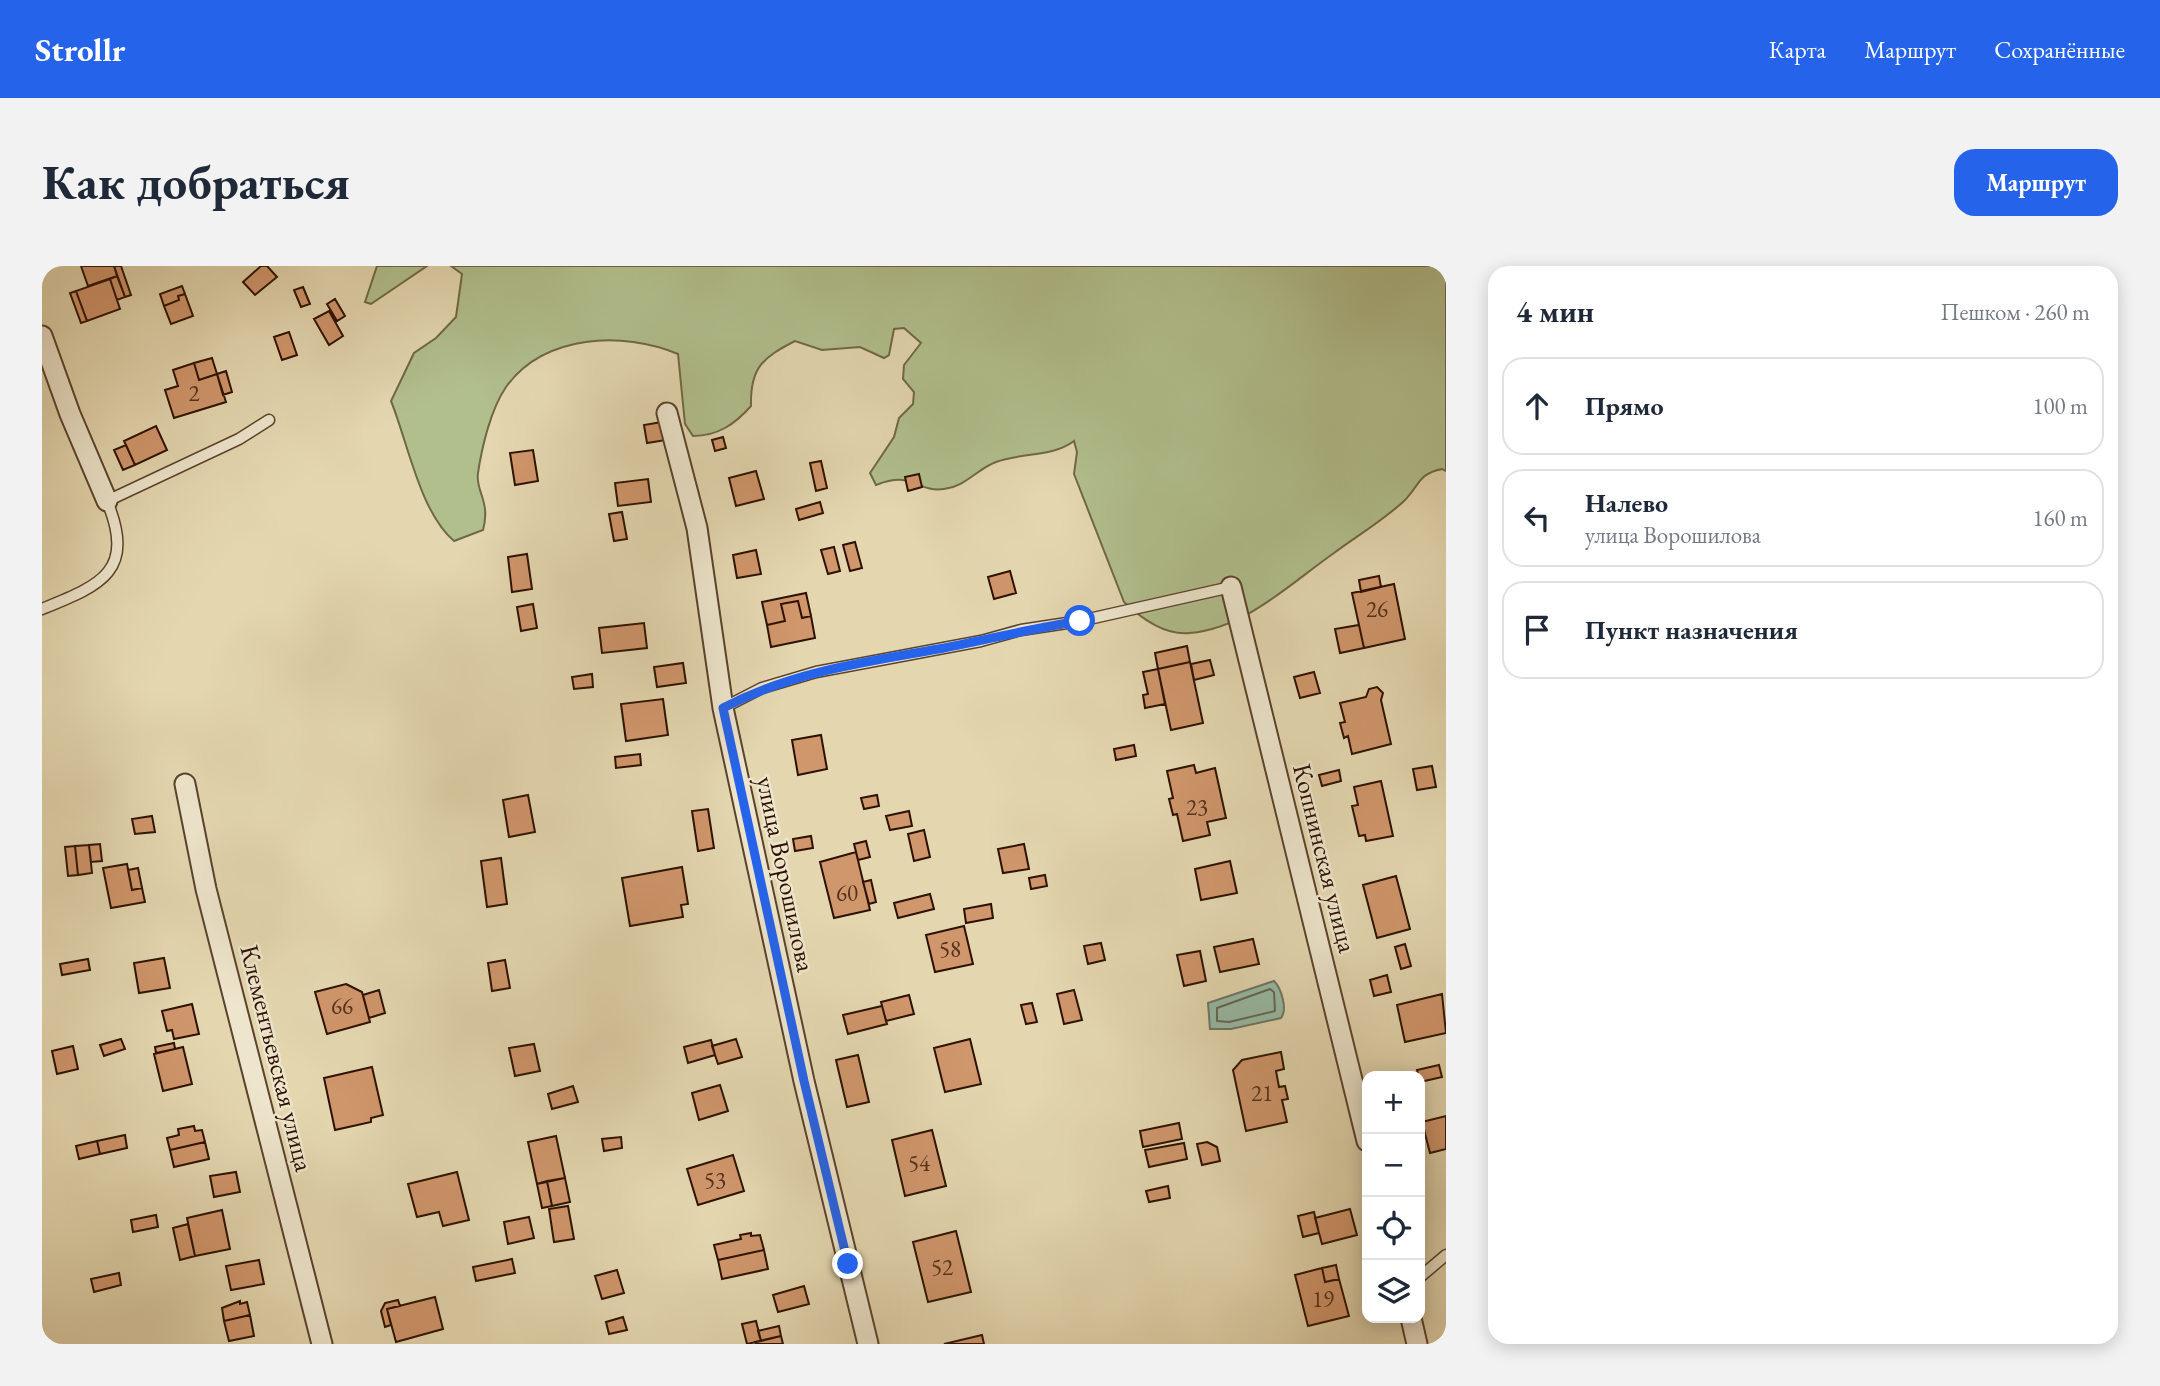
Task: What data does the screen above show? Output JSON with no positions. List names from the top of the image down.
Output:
{
  "streets": {
    "street": ["Копнинская улица", "улица Ворошилова", "Клементьевская улица"]
  },
  "house_numbers": [
    "2",
    "26",
    "23",
    "60",
    "58",
    "66",
    "21",
    "54",
    "53",
    "52",
    "19"
  ],
  "page": {
    "header": "Strollr",
    "nav": ["Карта", "Маршрут", "Сохранённые"],
    "buttons": "Маршрут",
    "title": "Как добраться",
    "heading": ["4 мин", "Пешком · 260 m"],
    "list": [
      ["Прямо", "100 m"],
      ["Налево", "улица Ворошилова", "160 m"],
      "Пункт назначения"
    ],
    "map_buttons": ["+", "−"]
  }
}
